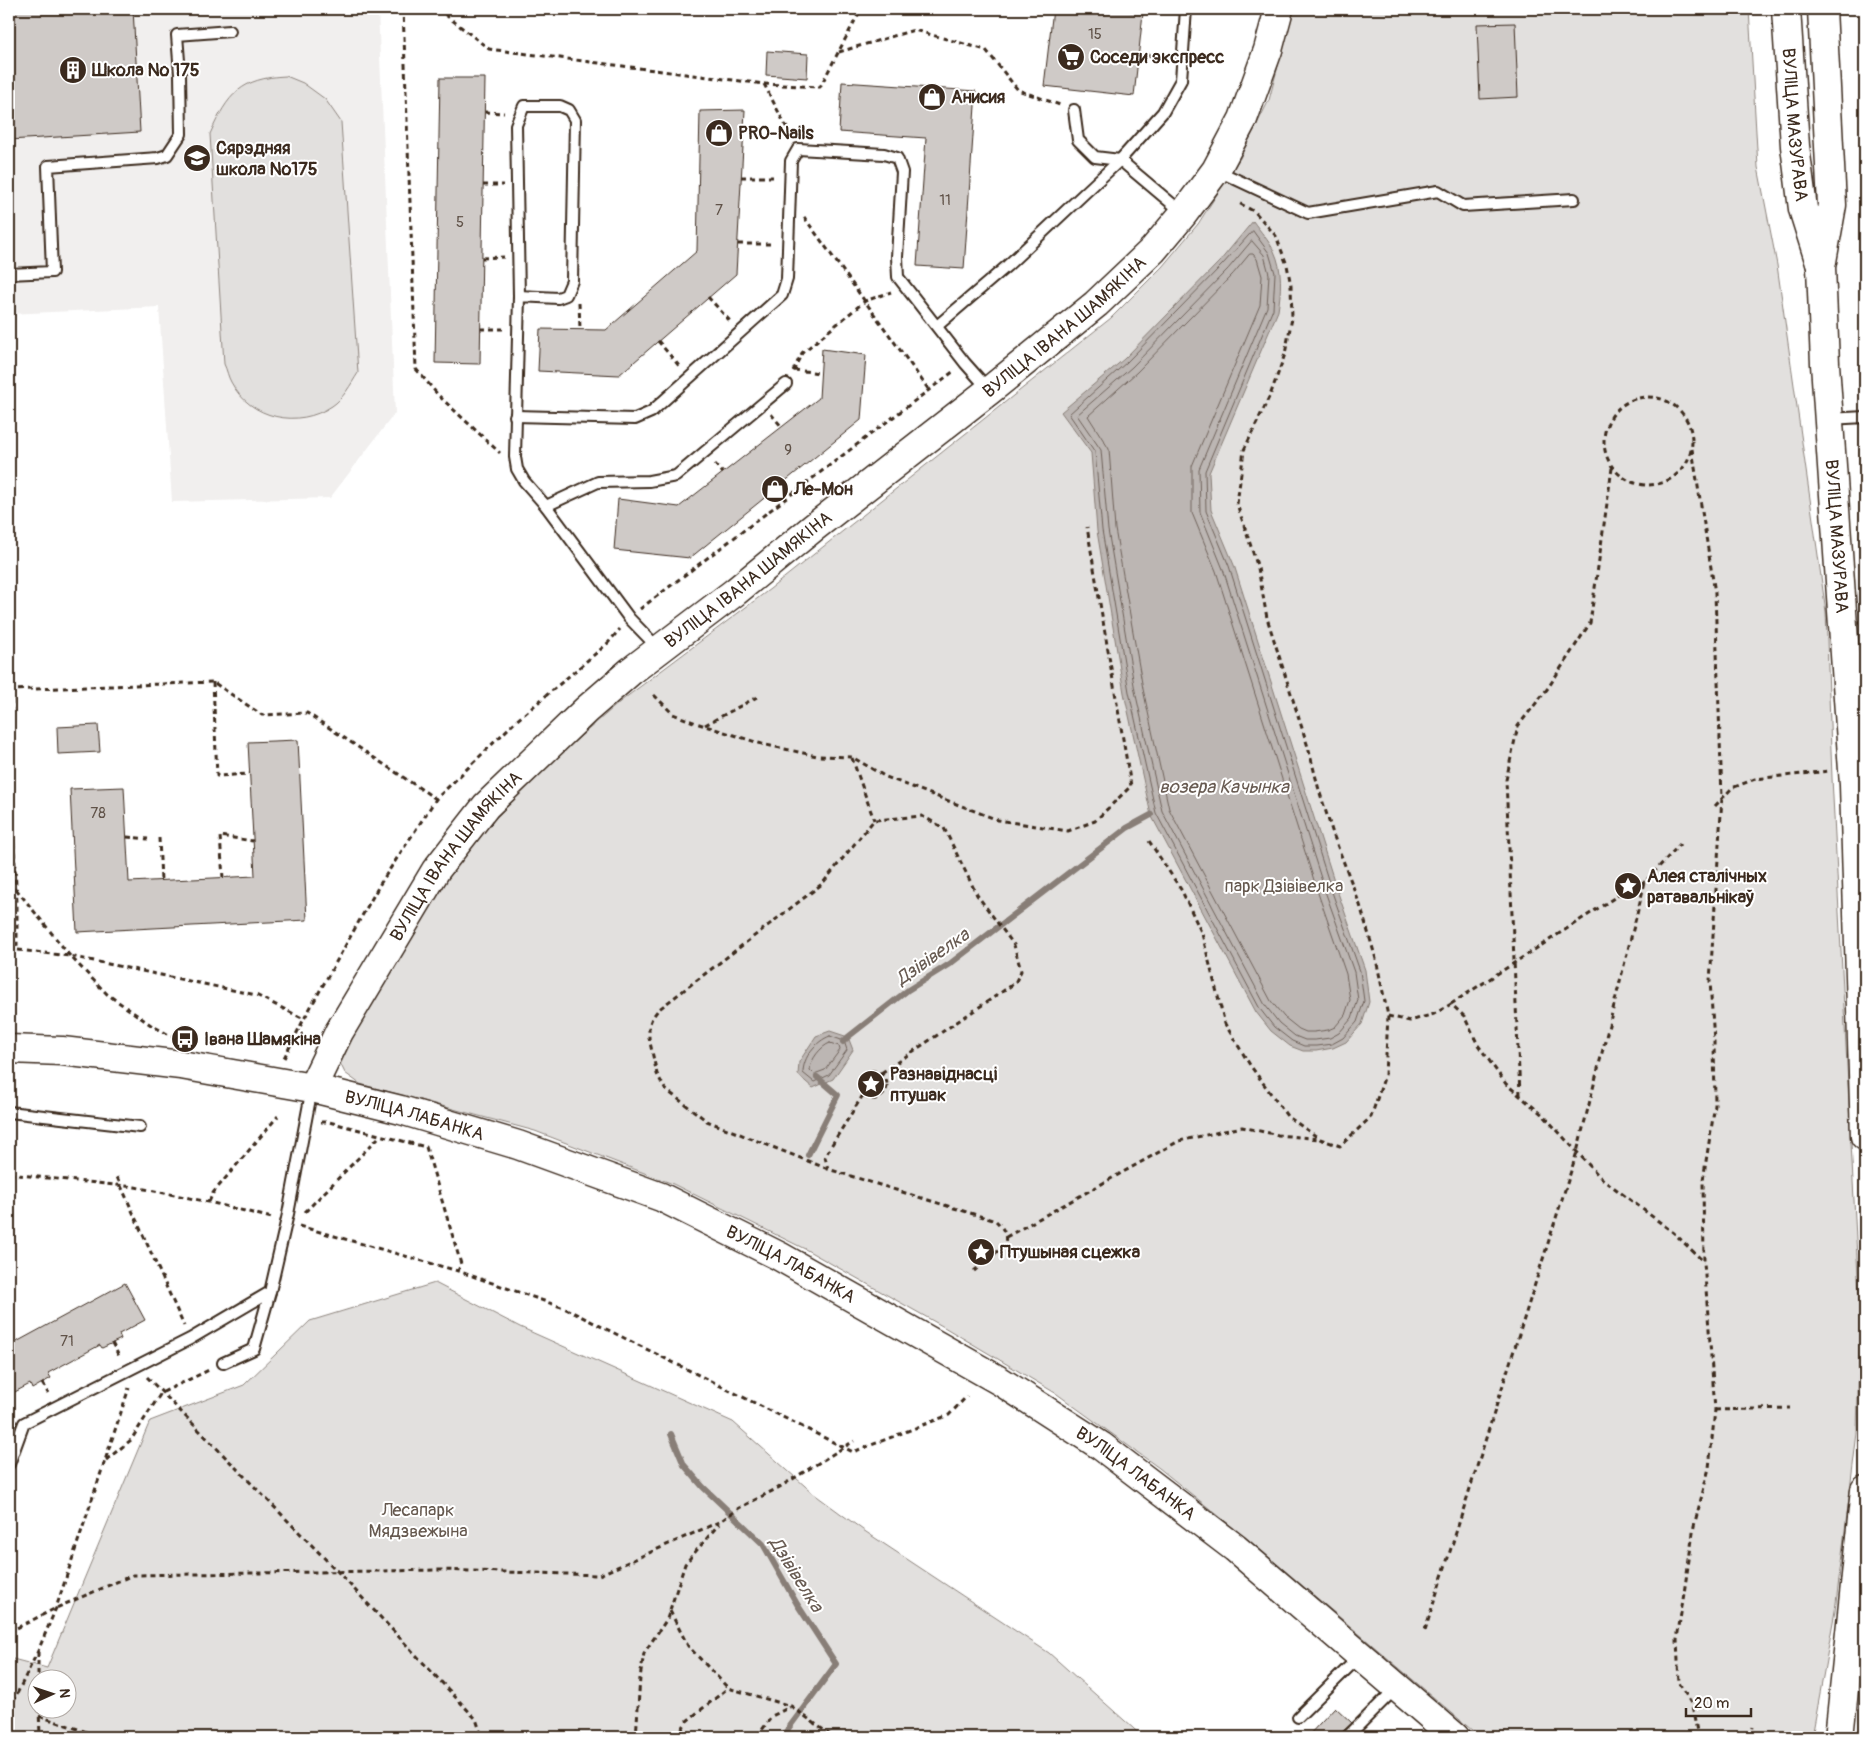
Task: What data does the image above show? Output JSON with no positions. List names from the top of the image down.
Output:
{
  "streets": {
    "main road": ["ВУЛІЦА МАЗУРАВА", "ВУЛІЦА ІВАНА ШАМЯКІНА", "ВУЛІЦА ЛАБАНКА"]
  },
  "crossings": [
    ["ВУЛІЦА ІВАНА ШАМЯКІНА", "ВУЛІЦА ЛАБАНКА"]
  ],
  "water": ["возера Качынка", "Дзівівелка"],
  "parks": ["парк Дзівівелка", "Лесапарк Мядзвежына"],
  "places": {
    "supermarket": ["Соседи экспресс"],
    "building": ["Школа № 175"],
    "shop": ["Анисия", "PRO-Nails", "Ле-Мон"],
    "school or university": ["Сярэдняя школа №175"],
    "place": ["Алея сталічных ратавальнікаў", "Разнавіднасці птушак", "Птушыная сцежка"],
    "bus stop": ["Івана Шамякіна"]
  },
  "house_numbers": [
    "15",
    "11",
    "7",
    "5",
    "9",
    "78",
    "71"
  ],
  "scale_bar": "20 m",
  "north": "right"
}
